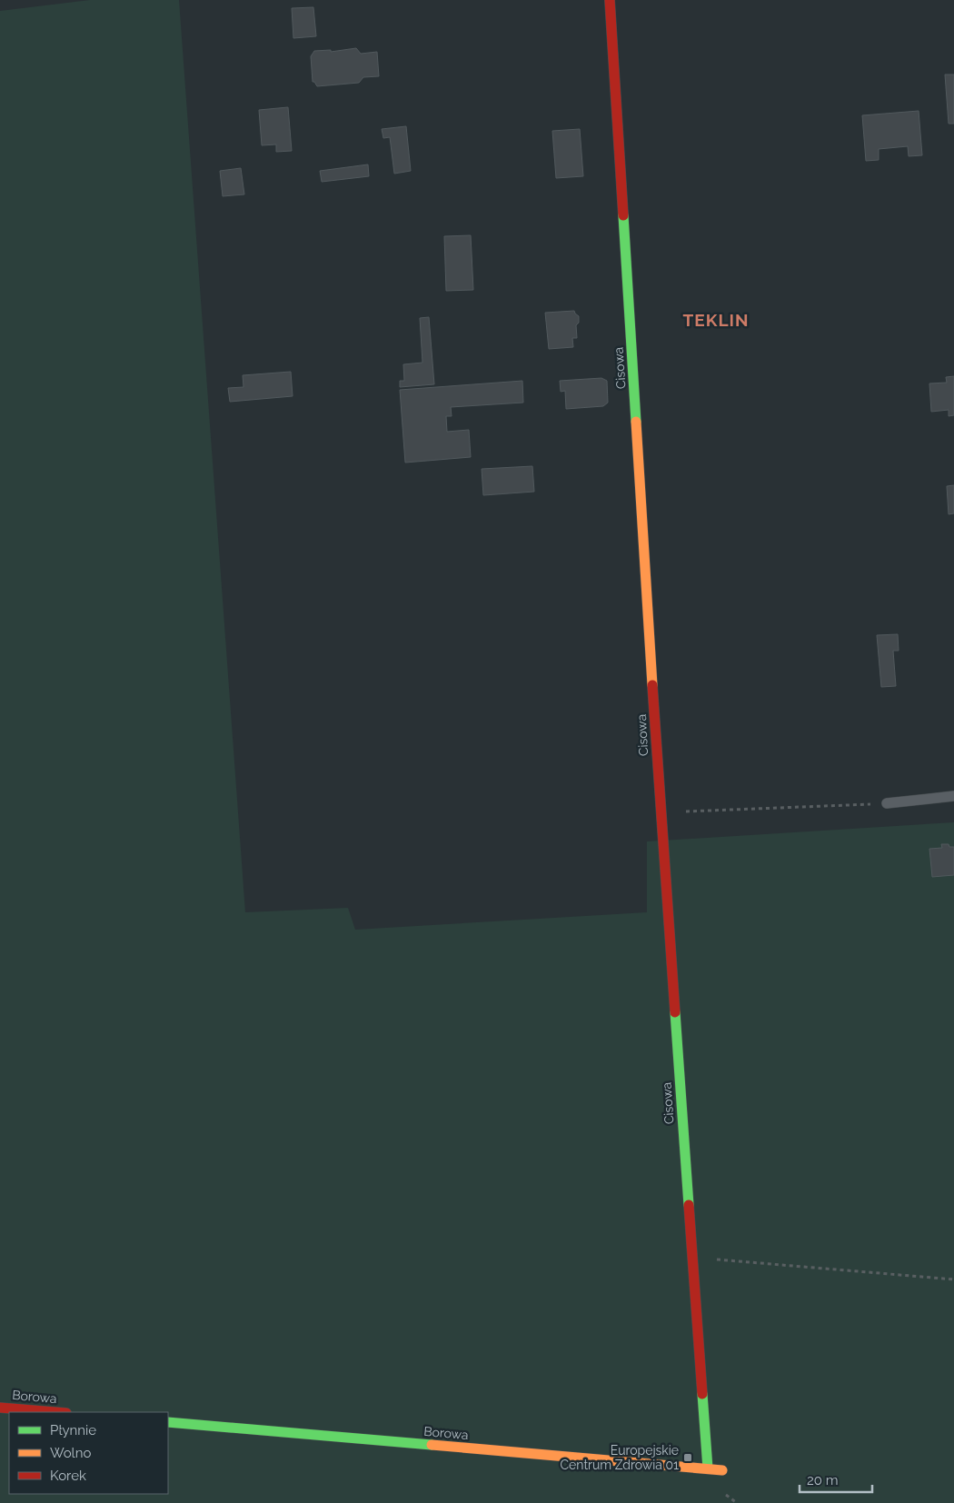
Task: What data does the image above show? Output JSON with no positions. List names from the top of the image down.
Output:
{
  "streets": {
    "street": ["Cisowa", "Borowa"]
  },
  "crossings": [
    ["Cisowa", "Borowa"]
  ],
  "districts": ["TEKLIN"],
  "places": {
    "transit": ["Europejskie Centrum Zdrowia 01"]
  },
  "legend": ["Płynnie", "Wolno", "Korek"],
  "scale_bar": "20 m"
}
